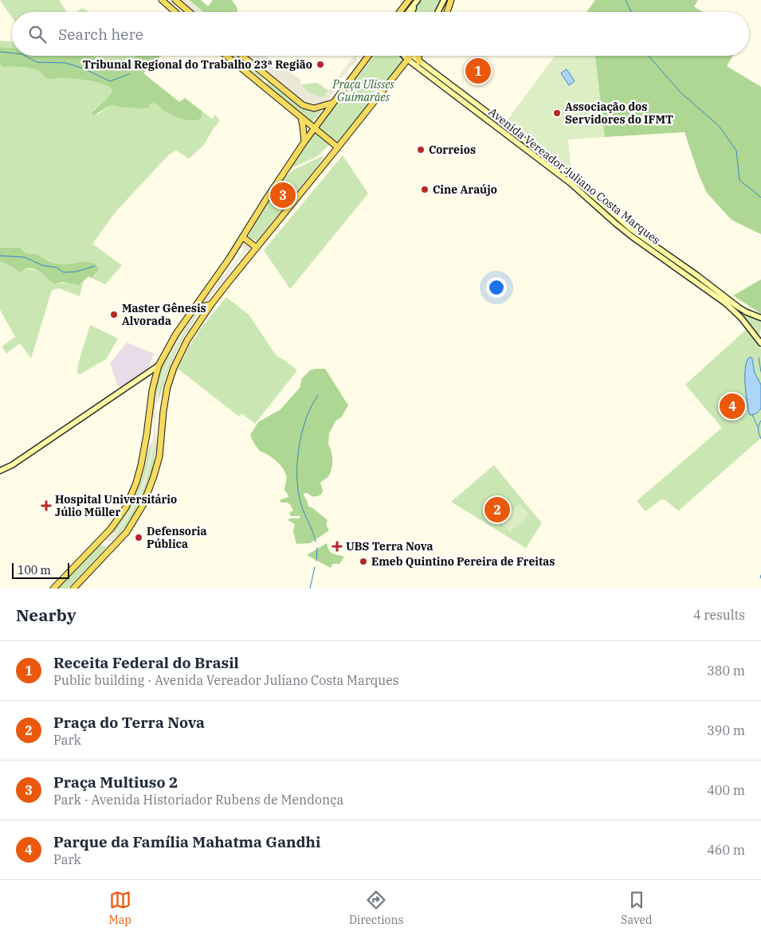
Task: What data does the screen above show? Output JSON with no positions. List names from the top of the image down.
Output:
{
  "streets": {
    "main road": ["Avenida Vereador Juliano Costa Marques"]
  },
  "parks": ["Praça Ulisses Guimarães"],
  "places": {
    "other": [
      "Tribunal Regional do Trabalho 23ª Região",
      "Associação dos Servidores do IFMT",
      "Correios",
      "Cine Araújo",
      "Master Gênesis Alvorada",
      "Defensoria Pública",
      "Emeb Quintino Pereira de Freitas"
    ],
    "health": ["Hospital Universitário Júlio Müller", "UBS Terra Nova"]
  },
  "scale_bar": "100 m",
  "page": {
    "search": "Search here",
    "pins": [
      "1",
      "3",
      "4",
      "2"
    ],
    "scale": "100 m",
    "heading": ["Nearby", "4 results"],
    "list": [
      {
        "mark": "1",
        "name": "Receita Federal do Brasil",
        "note": "Public building · Avenida Vereador Juliano Costa Marques",
        "value": "380 m"
      },
      {
        "mark": "2",
        "name": "Praça do Terra Nova",
        "note": "Park",
        "value": "390 m"
      },
      {
        "mark": "3",
        "name": "Praça Multiuso 2",
        "note": "Park · Avenida Historiador Rubens de Mendonça",
        "value": "400 m"
      },
      {
        "mark": "4",
        "name": "Parque da Família Mahatma Gandhi",
        "note": "Park",
        "value": "460 m"
      }
    ],
    "nav": ["Map", "Directions", "Saved"]
  }
}
